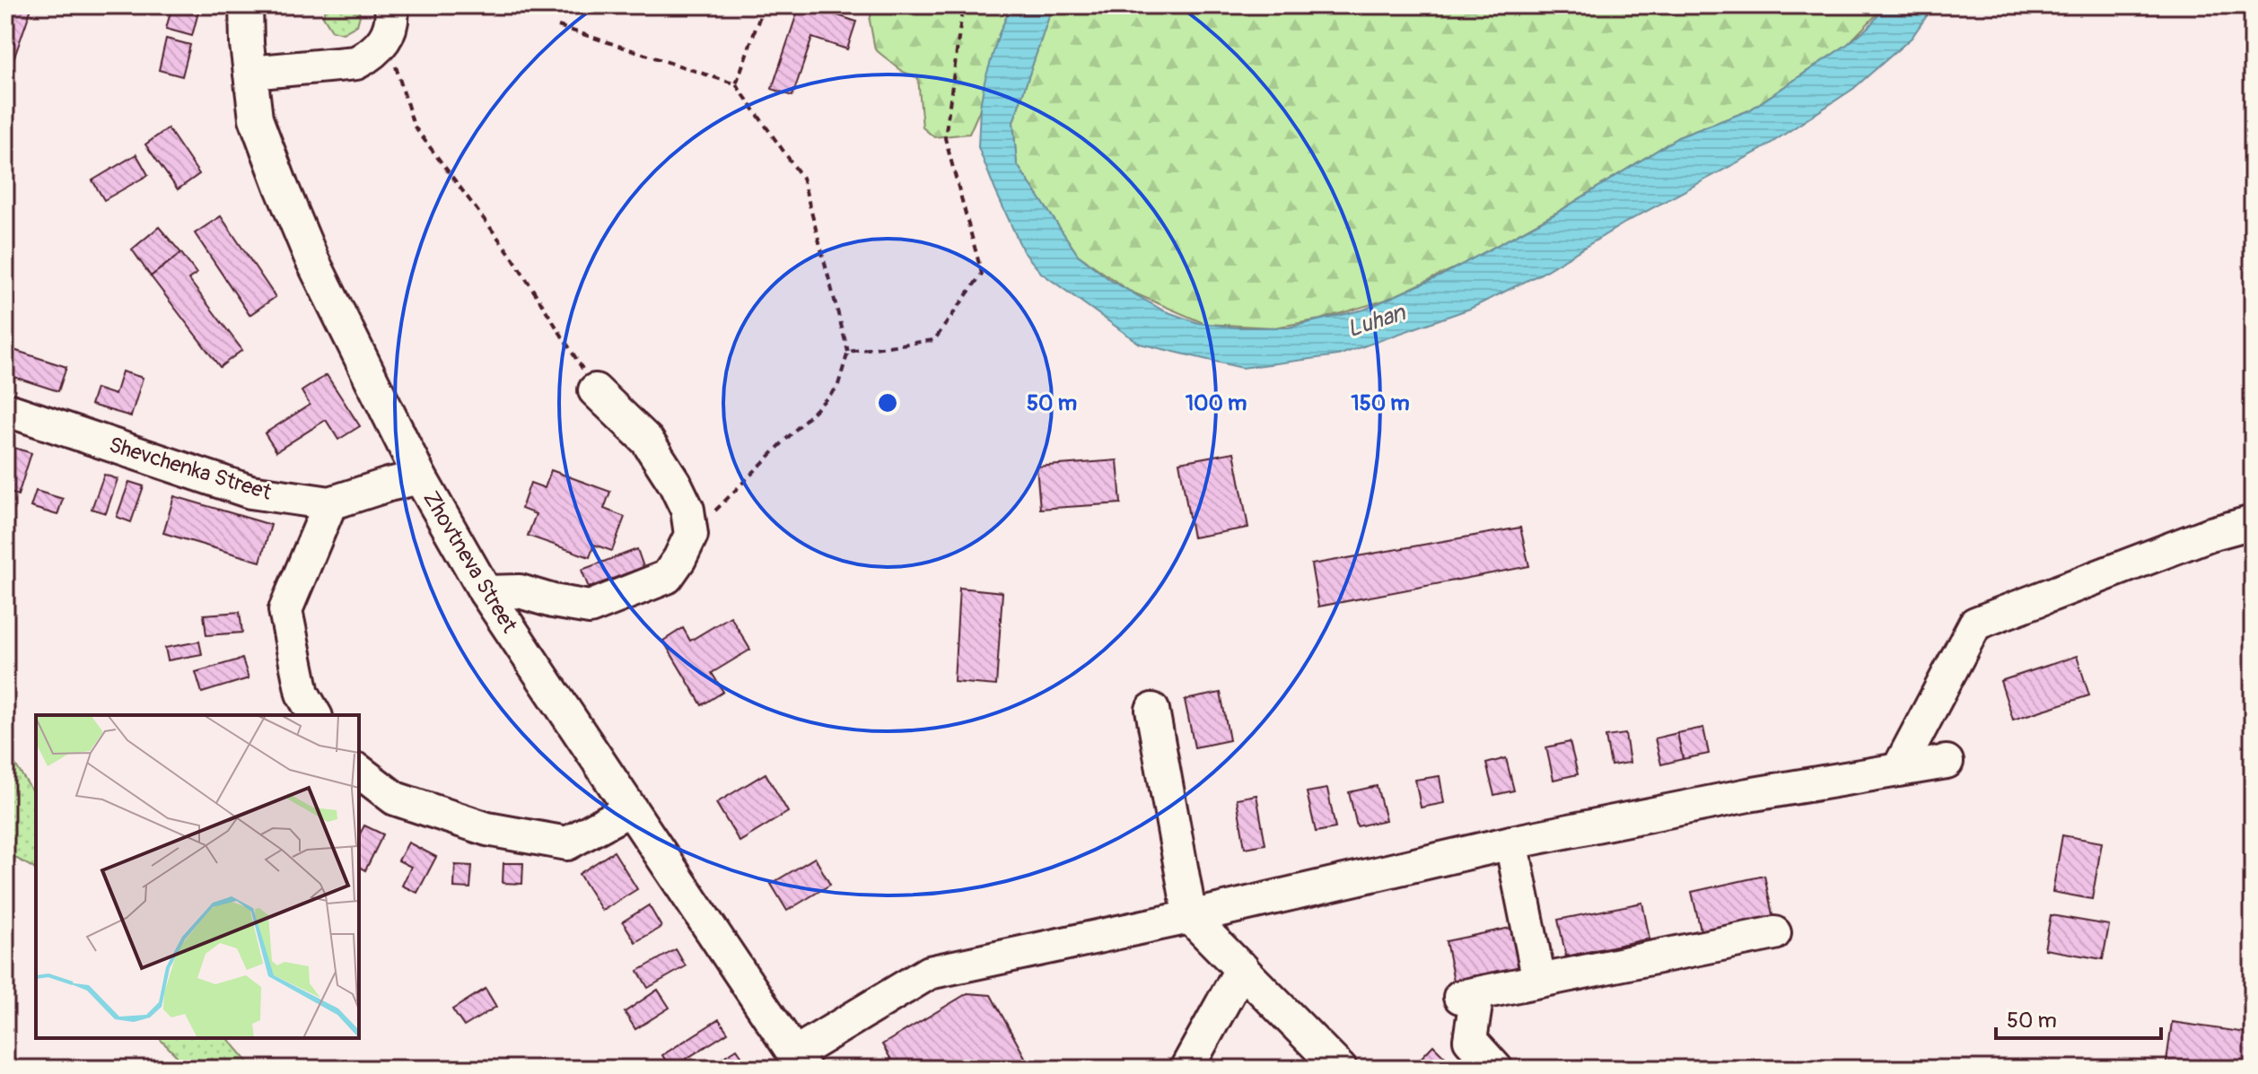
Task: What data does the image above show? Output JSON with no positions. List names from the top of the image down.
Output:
{
  "streets": {
    "street": ["Shevchenka Street", "Zhovtneva Street"]
  },
  "crossings": [
    ["Shevchenka Street", "Zhovtneva Street"]
  ],
  "water": ["Luhan"],
  "scale_bar": "50 m",
  "rings": ["50 m", "100 m", "150 m"]
}
